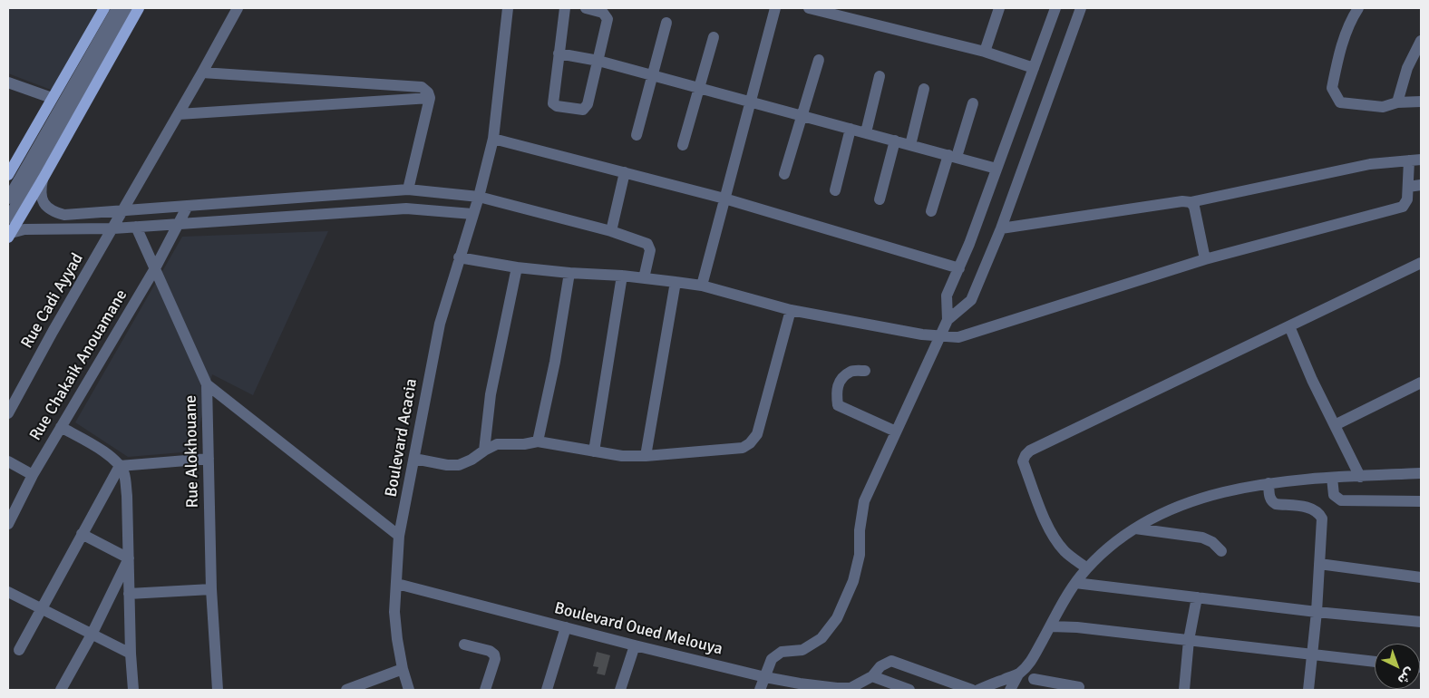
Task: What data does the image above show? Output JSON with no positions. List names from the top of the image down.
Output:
{
  "streets": {
    "street": [
      "Rue Cadi Ayyad",
      "Rue Chakaik Anouamane",
      "Boulevard Acacia",
      "Rue Alokhouane",
      "Boulevard Oued Melouya"
    ]
  },
  "crossings": [
    ["Rue Chakaik Anouamane", "Rue Alokhouane"],
    ["Boulevard Acacia", "Boulevard Oued Melouya"]
  ],
  "north": "bottom right"
}
